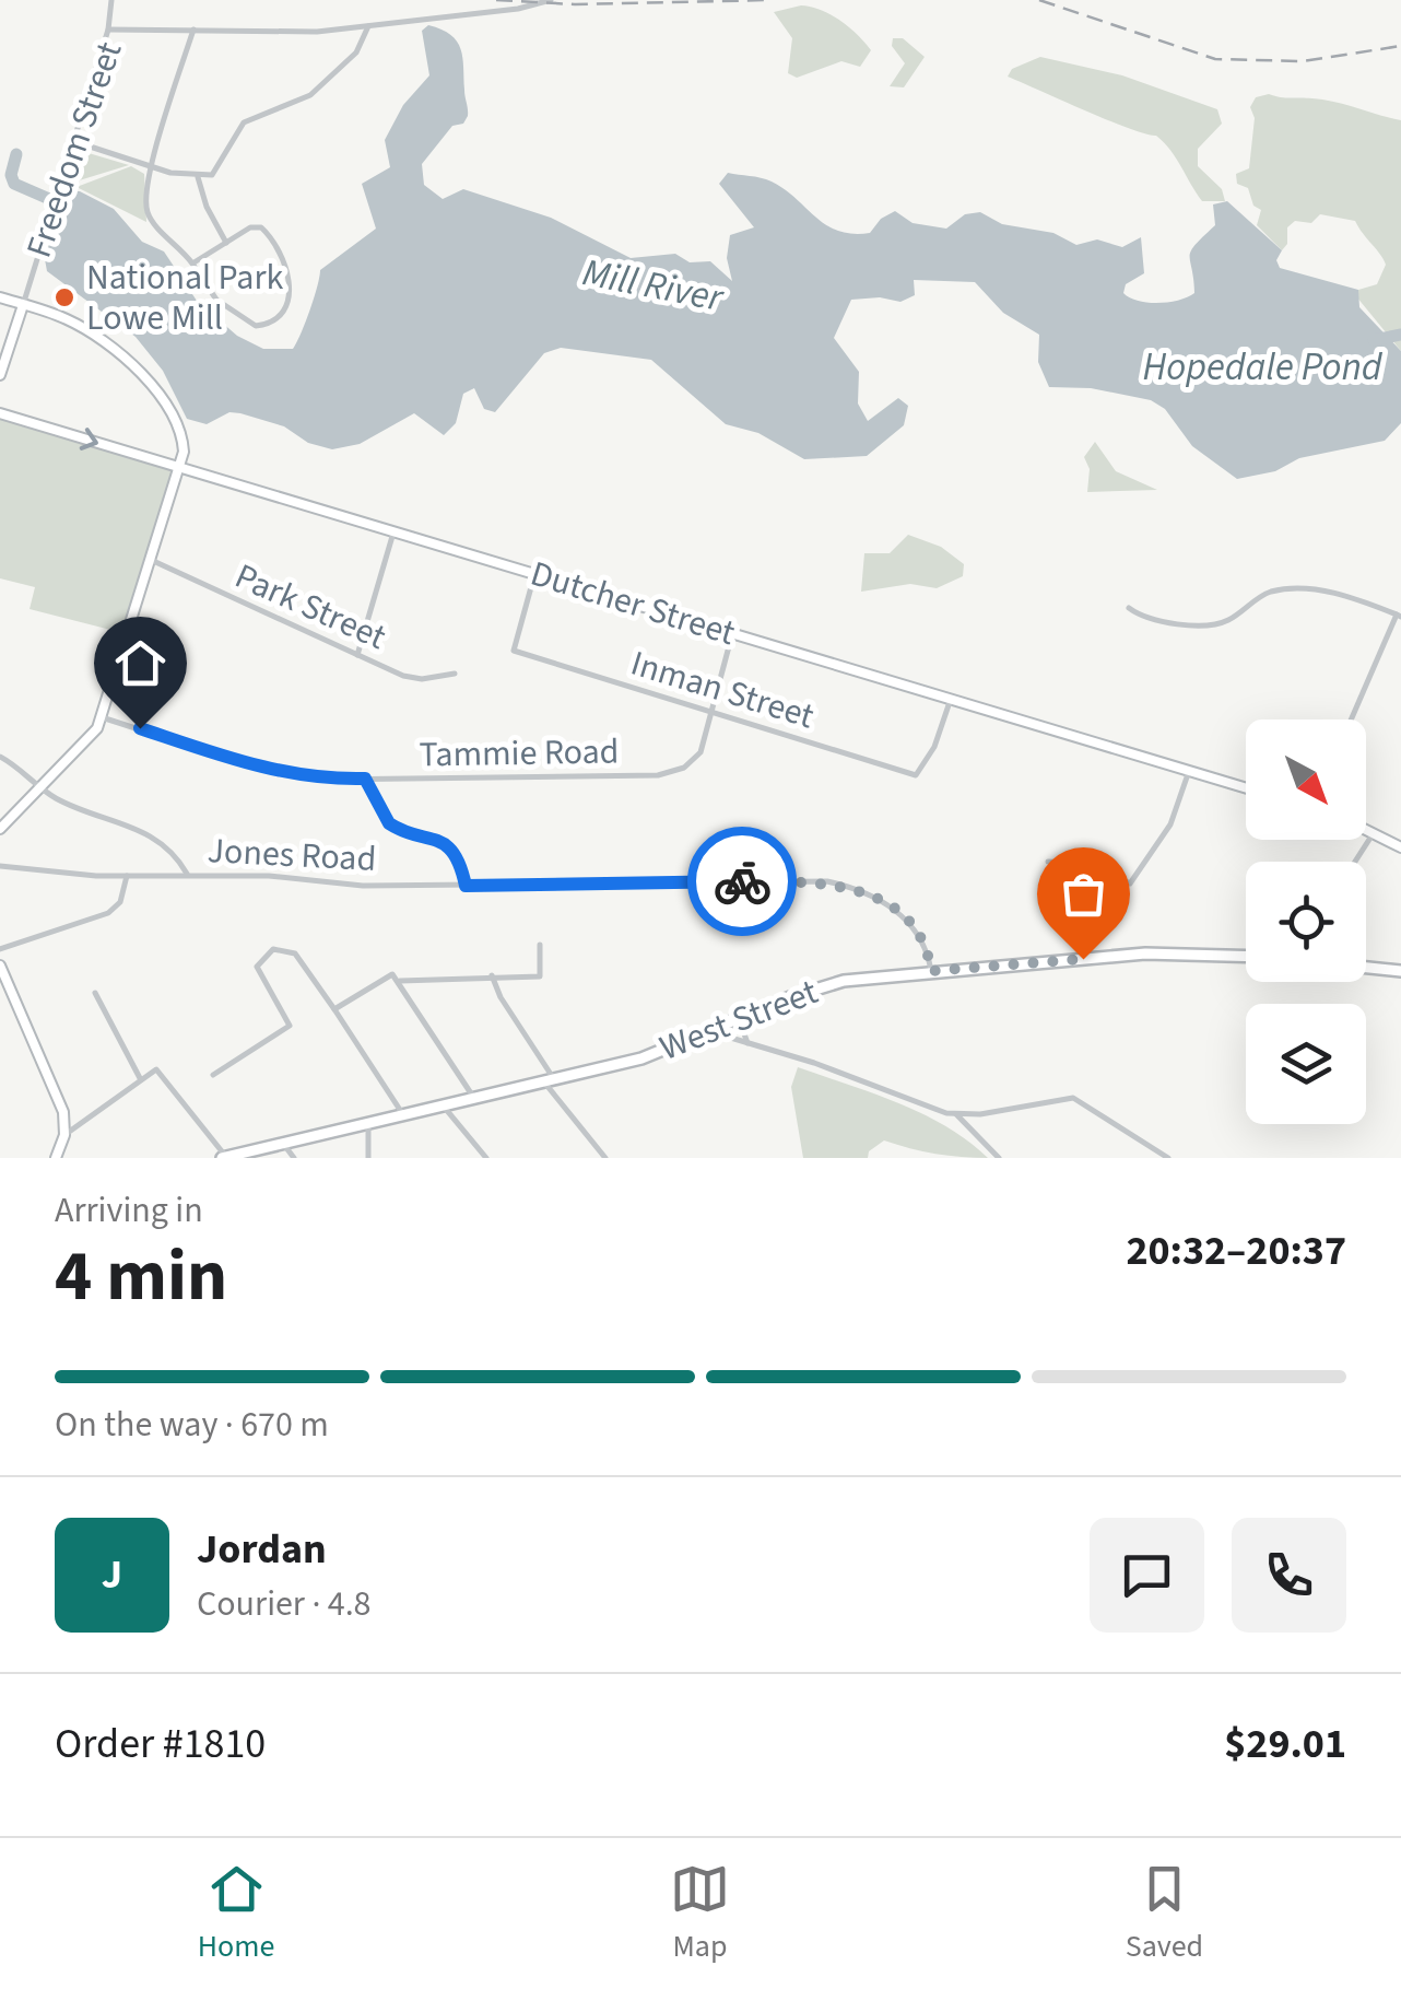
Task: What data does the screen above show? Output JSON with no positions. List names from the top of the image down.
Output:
{
  "streets": {
    "main road": ["West Street"],
    "street": [
      "Freedom Street",
      "Dutcher Street",
      "Park Street",
      "Inman Street",
      "Tammie Road",
      "Jones Road"
    ]
  },
  "crossings": [
    ["Dutcher Street", "Inman Street"],
    ["Dutcher Street", "Tammie Road"],
    ["Inman Street", "Tammie Road"],
    ["Jones Road", "West Street"]
  ],
  "water": ["Mill River", "Hopedale Pond"],
  "places": ["National Park Lowe Mill"],
  "north": "bottom right",
  "page": {
    "heading": ["4 min", "Arriving in", "20:32–20:37"],
    "panel": [
      "Jordan",
      "Courier · 4.8",
      "Order #1810",
      "$29.01"
    ],
    "bar": "On the way · 670 m",
    "round": "J",
    "tabs": ["Home", "Map", "Saved"]
  }
}
